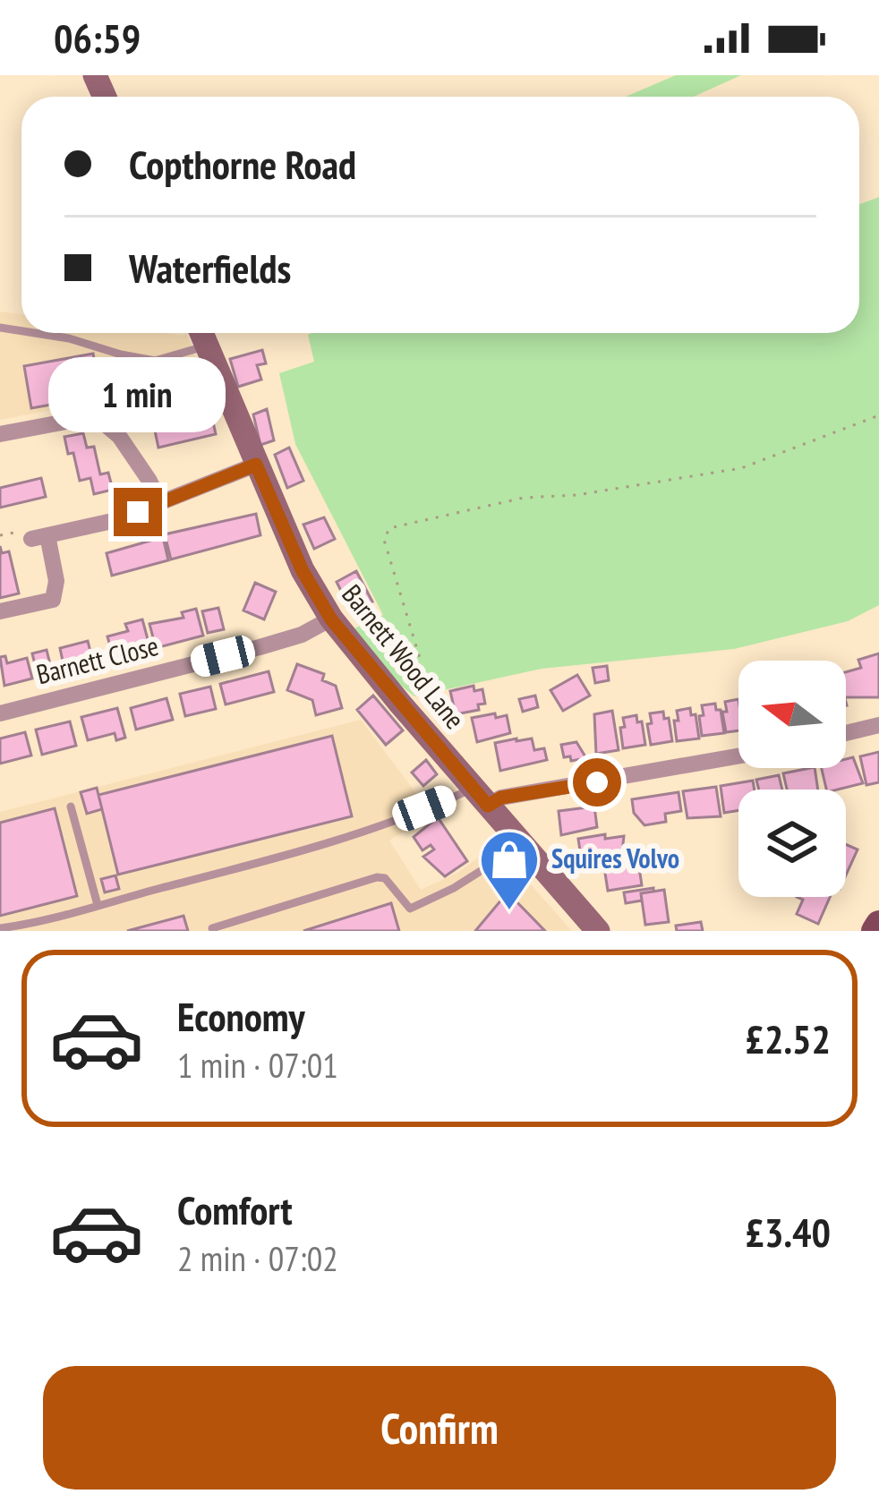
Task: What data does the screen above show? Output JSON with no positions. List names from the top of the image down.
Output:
{
  "streets": {
    "street": ["Barnett Wood Lane", "Barnett Close"]
  },
  "crossings": [
    ["Barnett Wood Lane", "Barnett Close"]
  ],
  "places": {
    "shop": ["Squires Volvo"]
  },
  "north": "left",
  "page": {
    "status": "06:59",
    "banner": ["Copthorne Road", "Waterfields"],
    "bubble": "1 min",
    "list": [
      {
        "name": "Economy",
        "note": "1 min · 07:01",
        "value": "£2.52"
      },
      {
        "name": "Comfort",
        "note": "2 min · 07:02",
        "value": "£3.40"
      }
    ],
    "buttons": "Confirm"
  }
}
